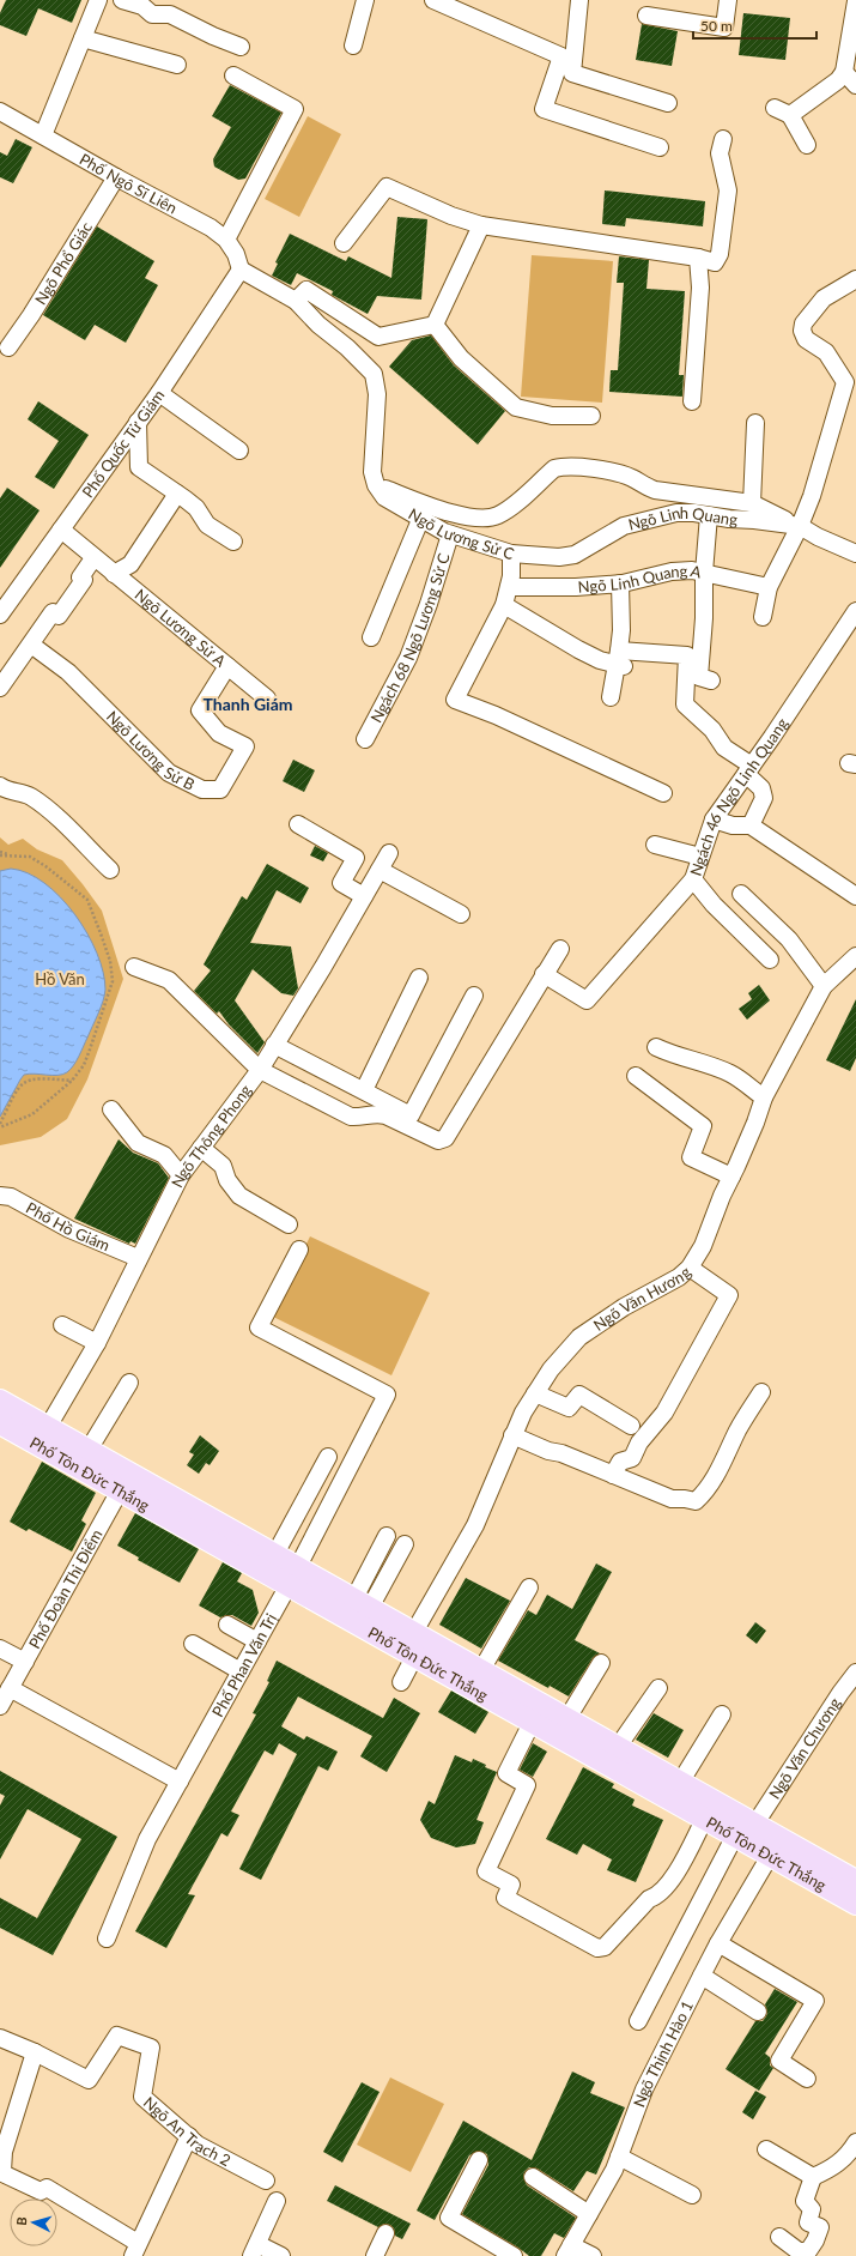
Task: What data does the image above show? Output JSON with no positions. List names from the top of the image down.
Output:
{
  "streets": {
    "main road": ["Phố Tôn Đức Thắng"],
    "street": [
      "Phố Ngô Sĩ Liên",
      "Ngõ Phổ Giác",
      "Phố Quốc Tử Giám",
      "Ngõ Linh Quang",
      "Ngõ Lương Sử C",
      "Ngõ Linh Quang A",
      "Ngõ Lương Sử A",
      "Ngách 68 Ngõ Lương Sử C",
      "Ngõ Lương Sử B",
      "Ngách 46 Ngõ Linh Quang",
      "Ngõ Thông Phong",
      "Phố Hồ Giám",
      "Ngõ Văn Hương",
      "Phố Đoàn Thị Điểm",
      "Phố Phan Văn Trị",
      "Ngõ Văn Chương",
      "Ngõ Thịnh Hào 1",
      "Ngõ An Trạch 2"
    ]
  },
  "crossings": [
    ["Phố Ngô Sĩ Liên", "Ngõ Phổ Giác"],
    ["Phố Ngô Sĩ Liên", "Phố Quốc Tử Giám"],
    ["Phố Quốc Tử Giám", "Ngõ Lương Sử A"],
    ["Ngõ Linh Quang", "Ngõ Lương Sử C"],
    ["Ngõ Lương Sử C", "Ngõ Linh Quang A"],
    ["Ngõ Lương Sử C", "Ngách 68 Ngõ Lương Sử C"],
    ["Ngõ Lương Sử A", "Ngõ Lương Sử B"],
    ["Ngõ Thông Phong", "Phố Hồ Giám"],
    ["Ngõ Thông Phong", "Phố Tôn Đức Thắng"],
    ["Ngõ Văn Hương", "Phố Tôn Đức Thắng"],
    ["Phố Tôn Đức Thắng", "Phố Đoàn Thị Điểm"],
    ["Phố Tôn Đức Thắng", "Phố Phan Văn Trị"],
    ["Phố Tôn Đức Thắng", "Ngõ Văn Chương"],
    ["Phố Tôn Đức Thắng", "Ngõ Thịnh Hào 1"]
  ],
  "districts": ["Thanh Giám"],
  "parks": ["Hồ Văn"],
  "scale_bar": "50 m",
  "north": "left"
}
